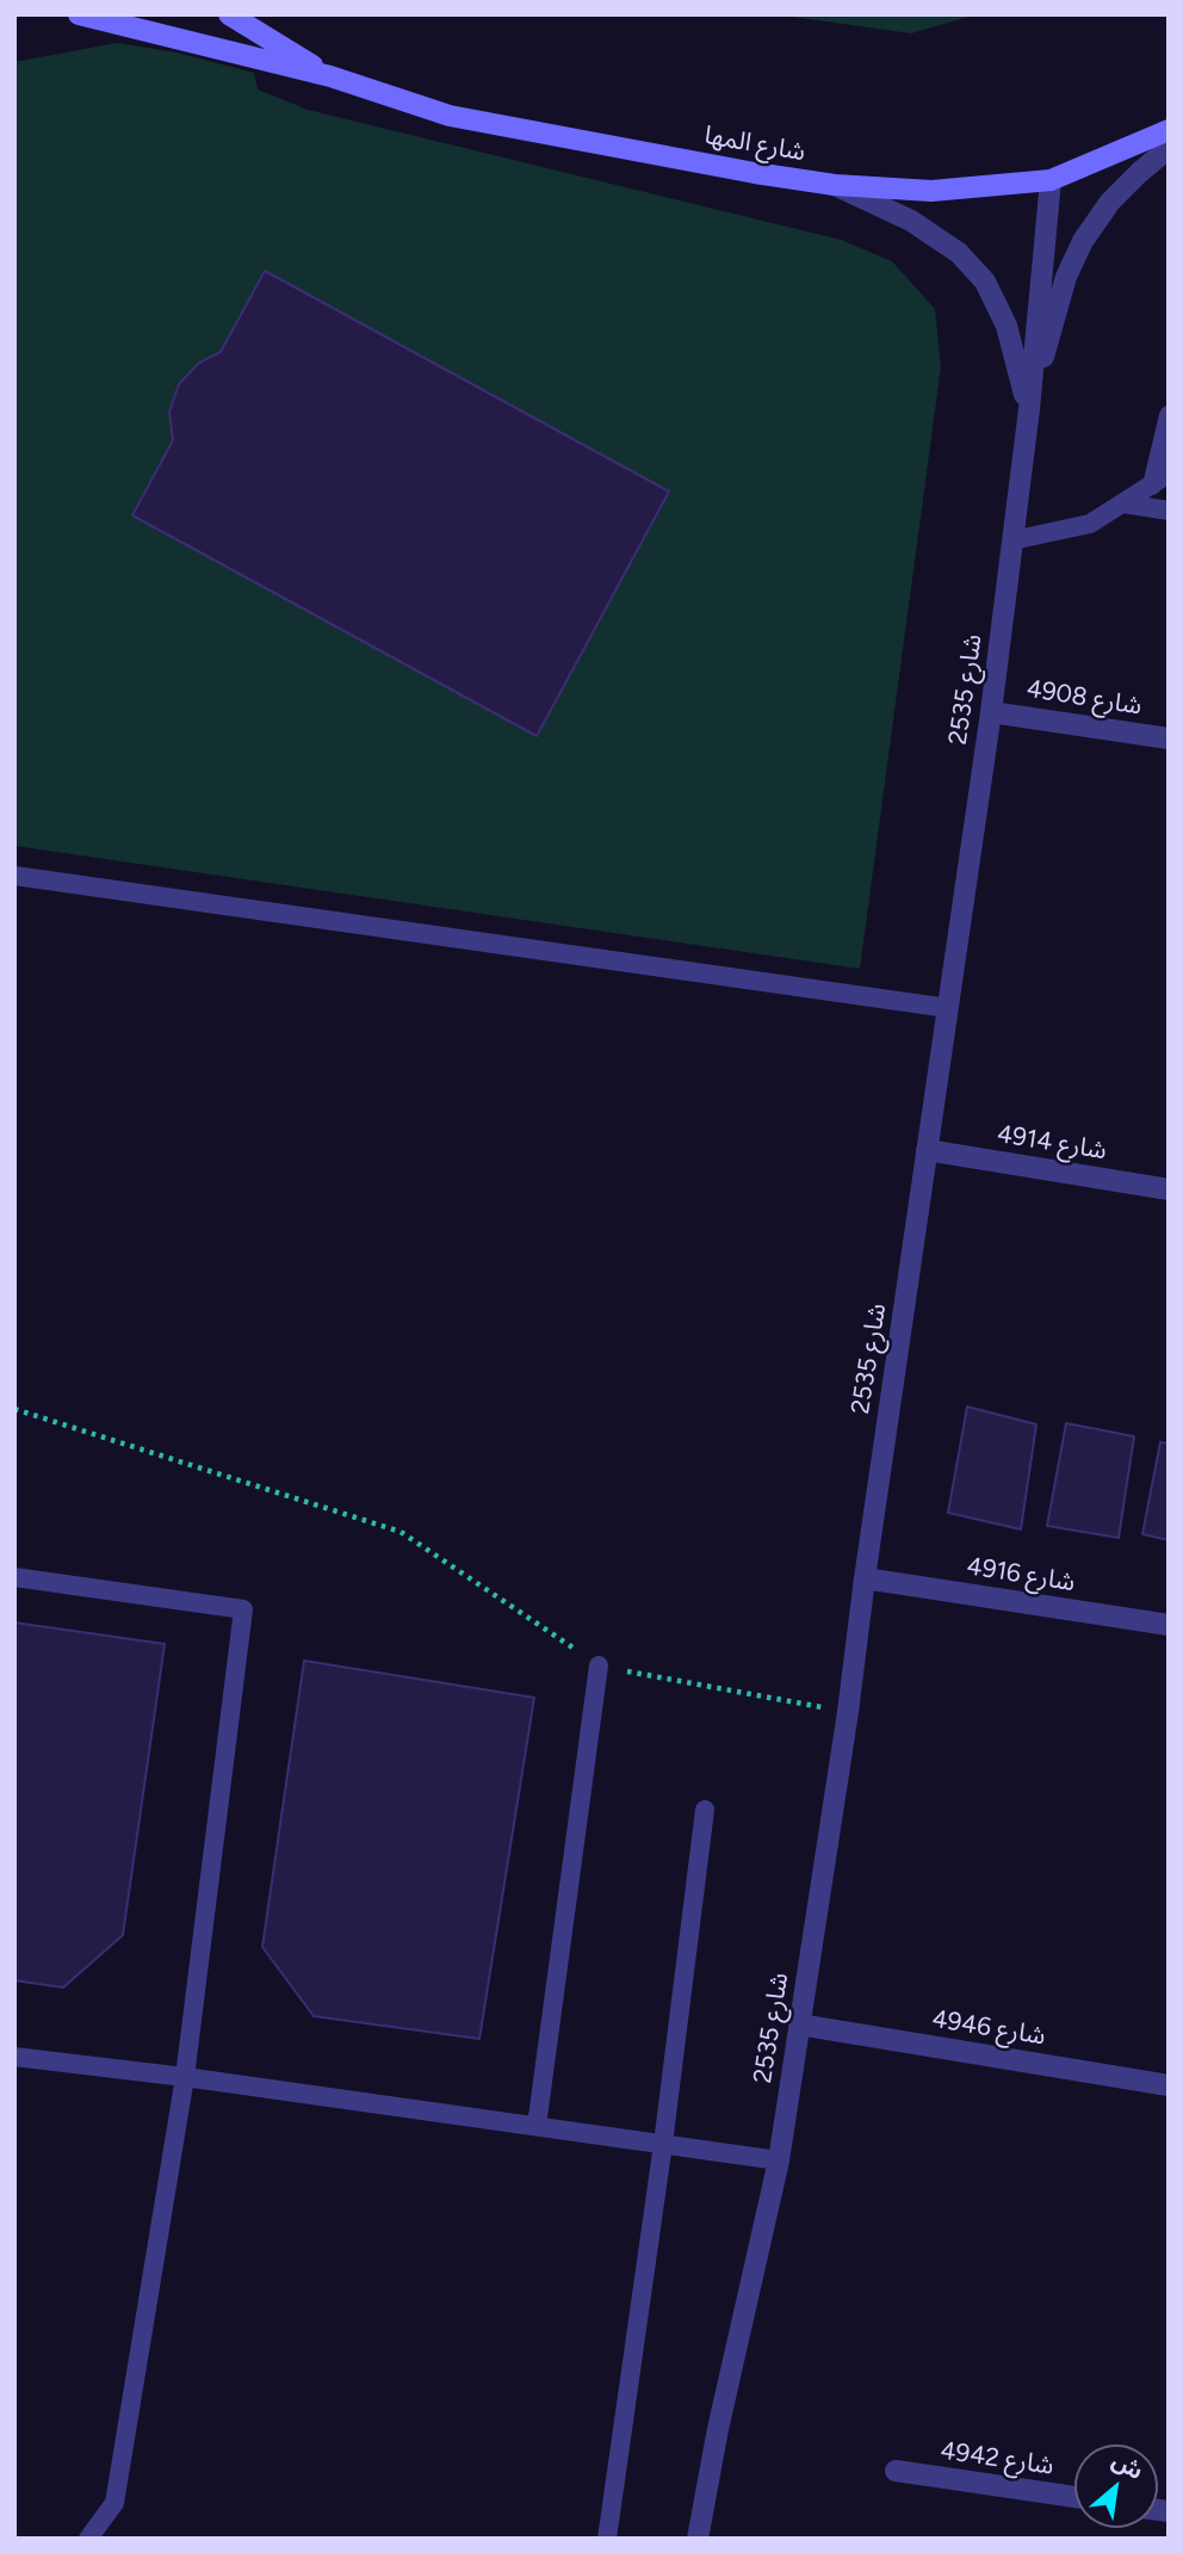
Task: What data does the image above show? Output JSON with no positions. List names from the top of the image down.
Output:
{
  "streets": {
    "street": [
      "شارع المها",
      "2535 شارع",
      "4908 شارع",
      "4914 شارع",
      "4916 شارع",
      "4946 شارع",
      "4942 شارع"
    ]
  },
  "crossings": [
    ["شارع المها", "2535 شارع"],
    ["2535 شارع", "4908 شارع"],
    ["2535 شارع", "4914 شارع"],
    ["2535 شارع", "4916 شارع"],
    ["2535 شارع", "4946 شارع"]
  ],
  "north": "top right"
}
